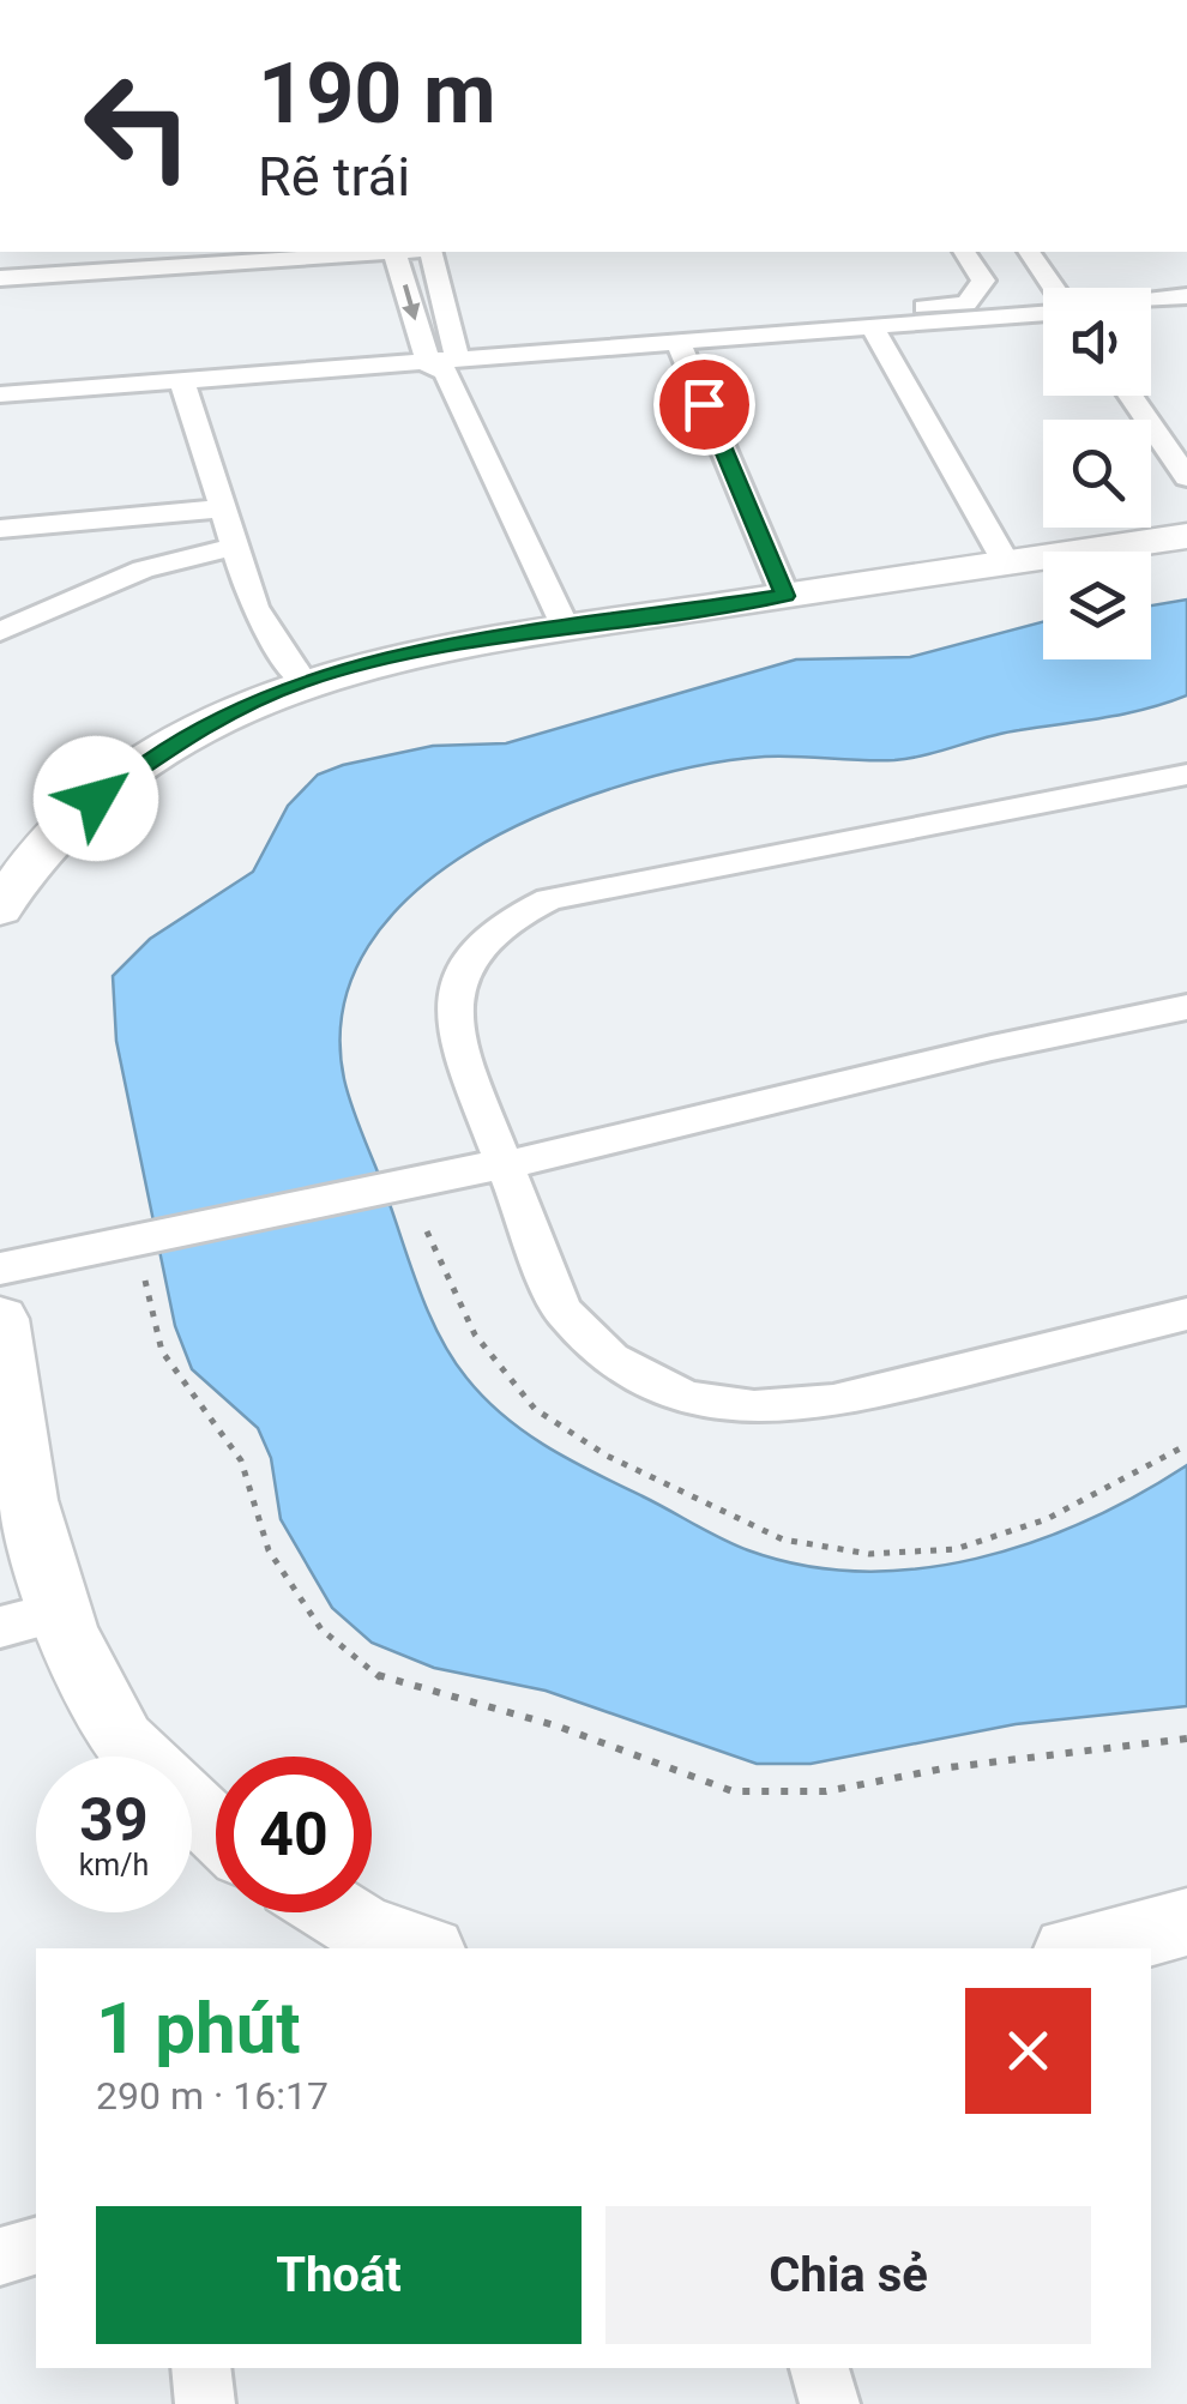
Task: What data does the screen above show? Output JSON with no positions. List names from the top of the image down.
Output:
{
  "page": {
    "turn": ["190 m", "Rẽ trái"],
    "speed": "39 km/h",
    "limit": "40",
    "heading": ["1 phút", "290 m · 16:17"],
    "buttons": ["Thoát", "Chia sẻ"]
  }
}
